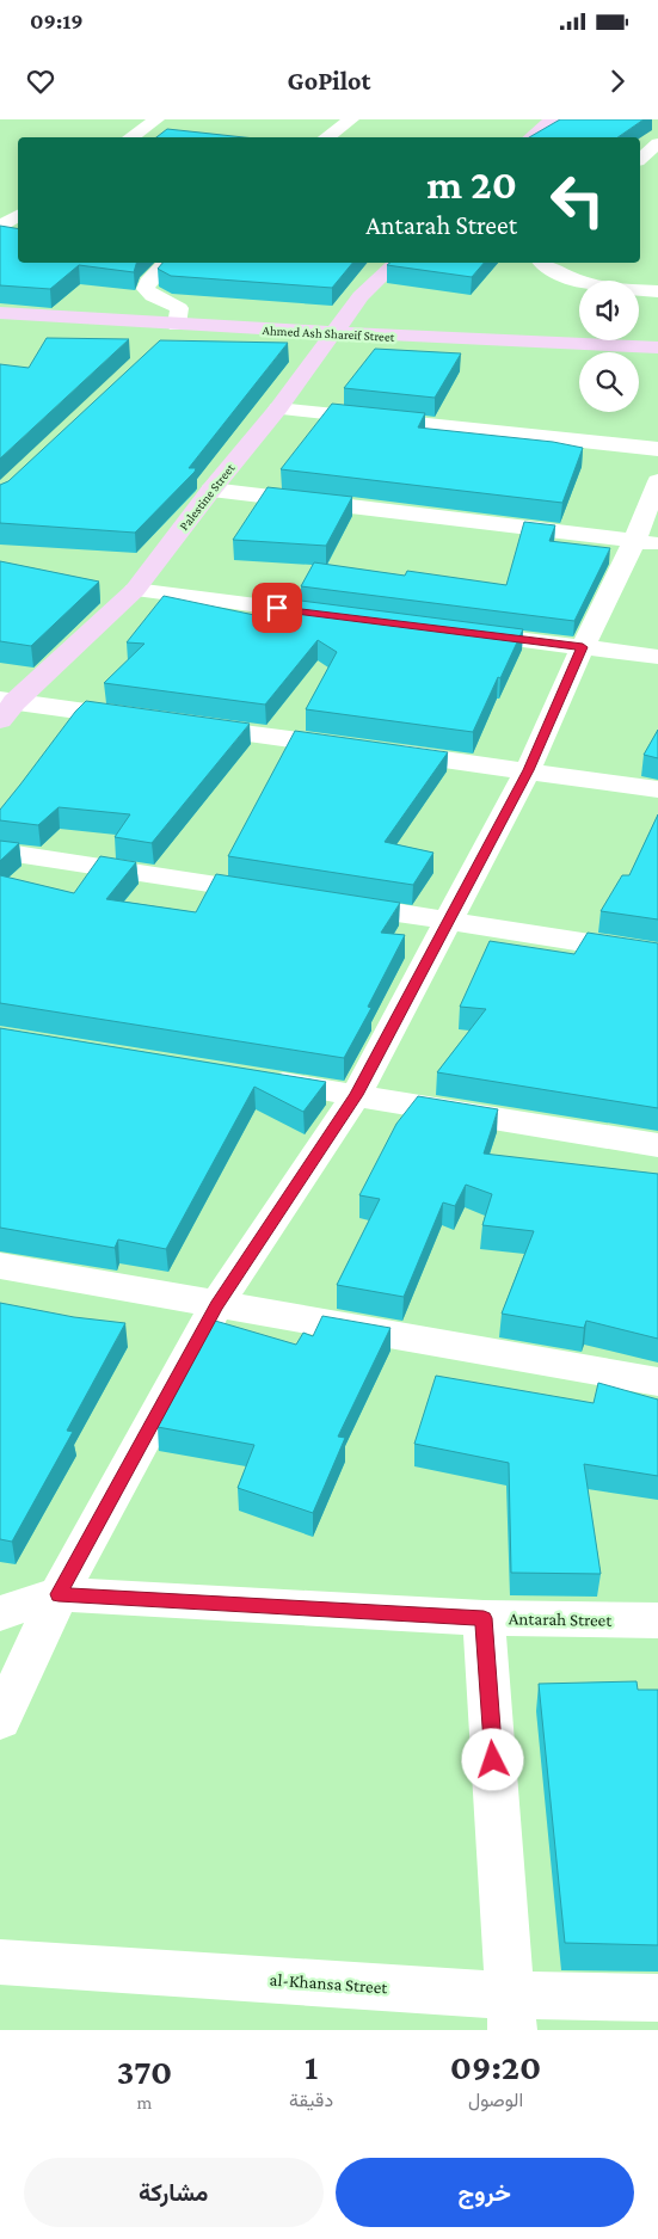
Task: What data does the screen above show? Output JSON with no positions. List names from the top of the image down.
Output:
{
  "streets": {
    "street": [
      "Ahmed Ash Shareif Street",
      "Palestine Street",
      "Antarah Street",
      "al-Khansa Street"
    ]
  },
  "crossings": [
    ["Ahmed Ash Shareif Street", "Palestine Street"]
  ],
  "page": {
    "status": "09:19",
    "header": "GoPilot",
    "turn": ["20 m", "Antarah Street"],
    "eta": [
      "09:20",
      "الوصول",
      "1",
      "دقيقة",
      "370",
      "m"
    ],
    "buttons": ["خروج", "مشاركة"]
  }
}
